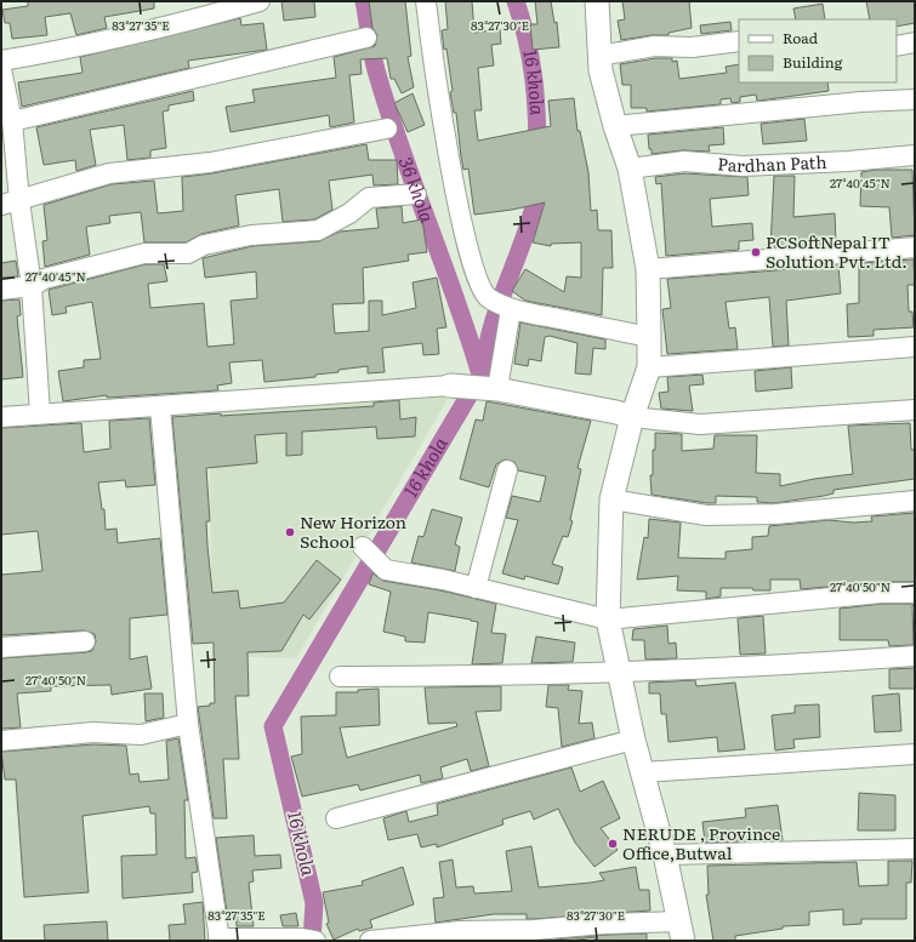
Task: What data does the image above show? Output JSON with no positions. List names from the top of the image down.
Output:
{
  "streets": {
    "street": ["Pardhan Path"]
  },
  "water": ["16 khola", "36 khola"],
  "places": ["PCSoftNepal IT Solution Pvt. Ltd.", "New Horizon School", "NERUDE , Province Office,Butwal"],
  "legend": ["Road", "Building"],
  "coordinates": [
    "83°27'35\"E",
    "83°27'30\"E",
    "27°40'45\"N",
    "27°40'50\"N"
  ]
}
